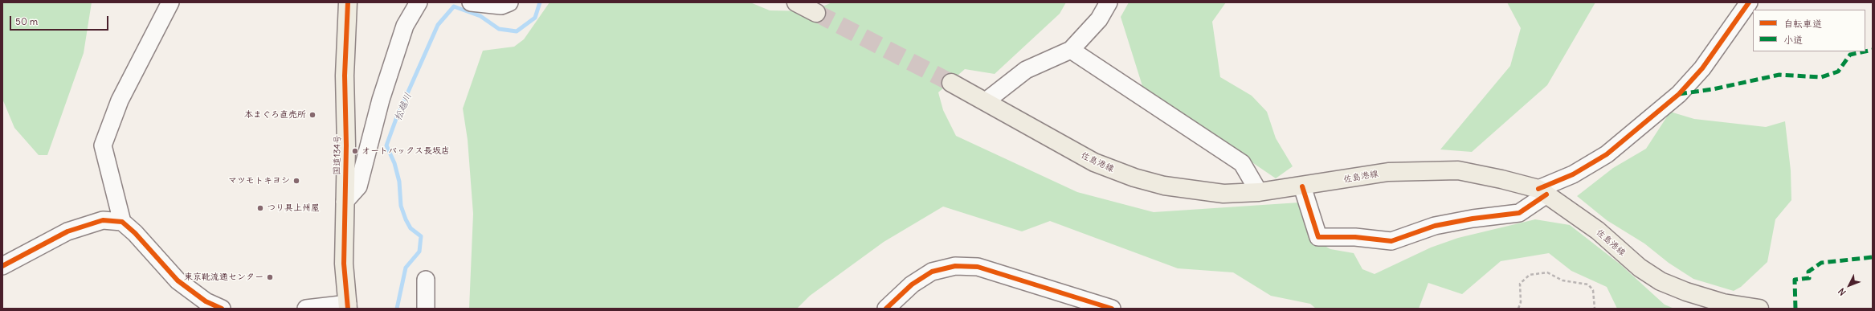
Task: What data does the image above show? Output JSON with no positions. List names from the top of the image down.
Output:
{
  "streets": {
    "main road": ["国道134号", "佐島港線"]
  },
  "water": ["松越川"],
  "places": [
    "本まぐろ直売所",
    "オートバックス長坂店",
    "マツモトキヨシ",
    "つり具上州屋",
    "東京靴流通センター"
  ],
  "legend": ["自転車道", "小道"],
  "scale_bar": "50 m",
  "north": "bottom left"
}
